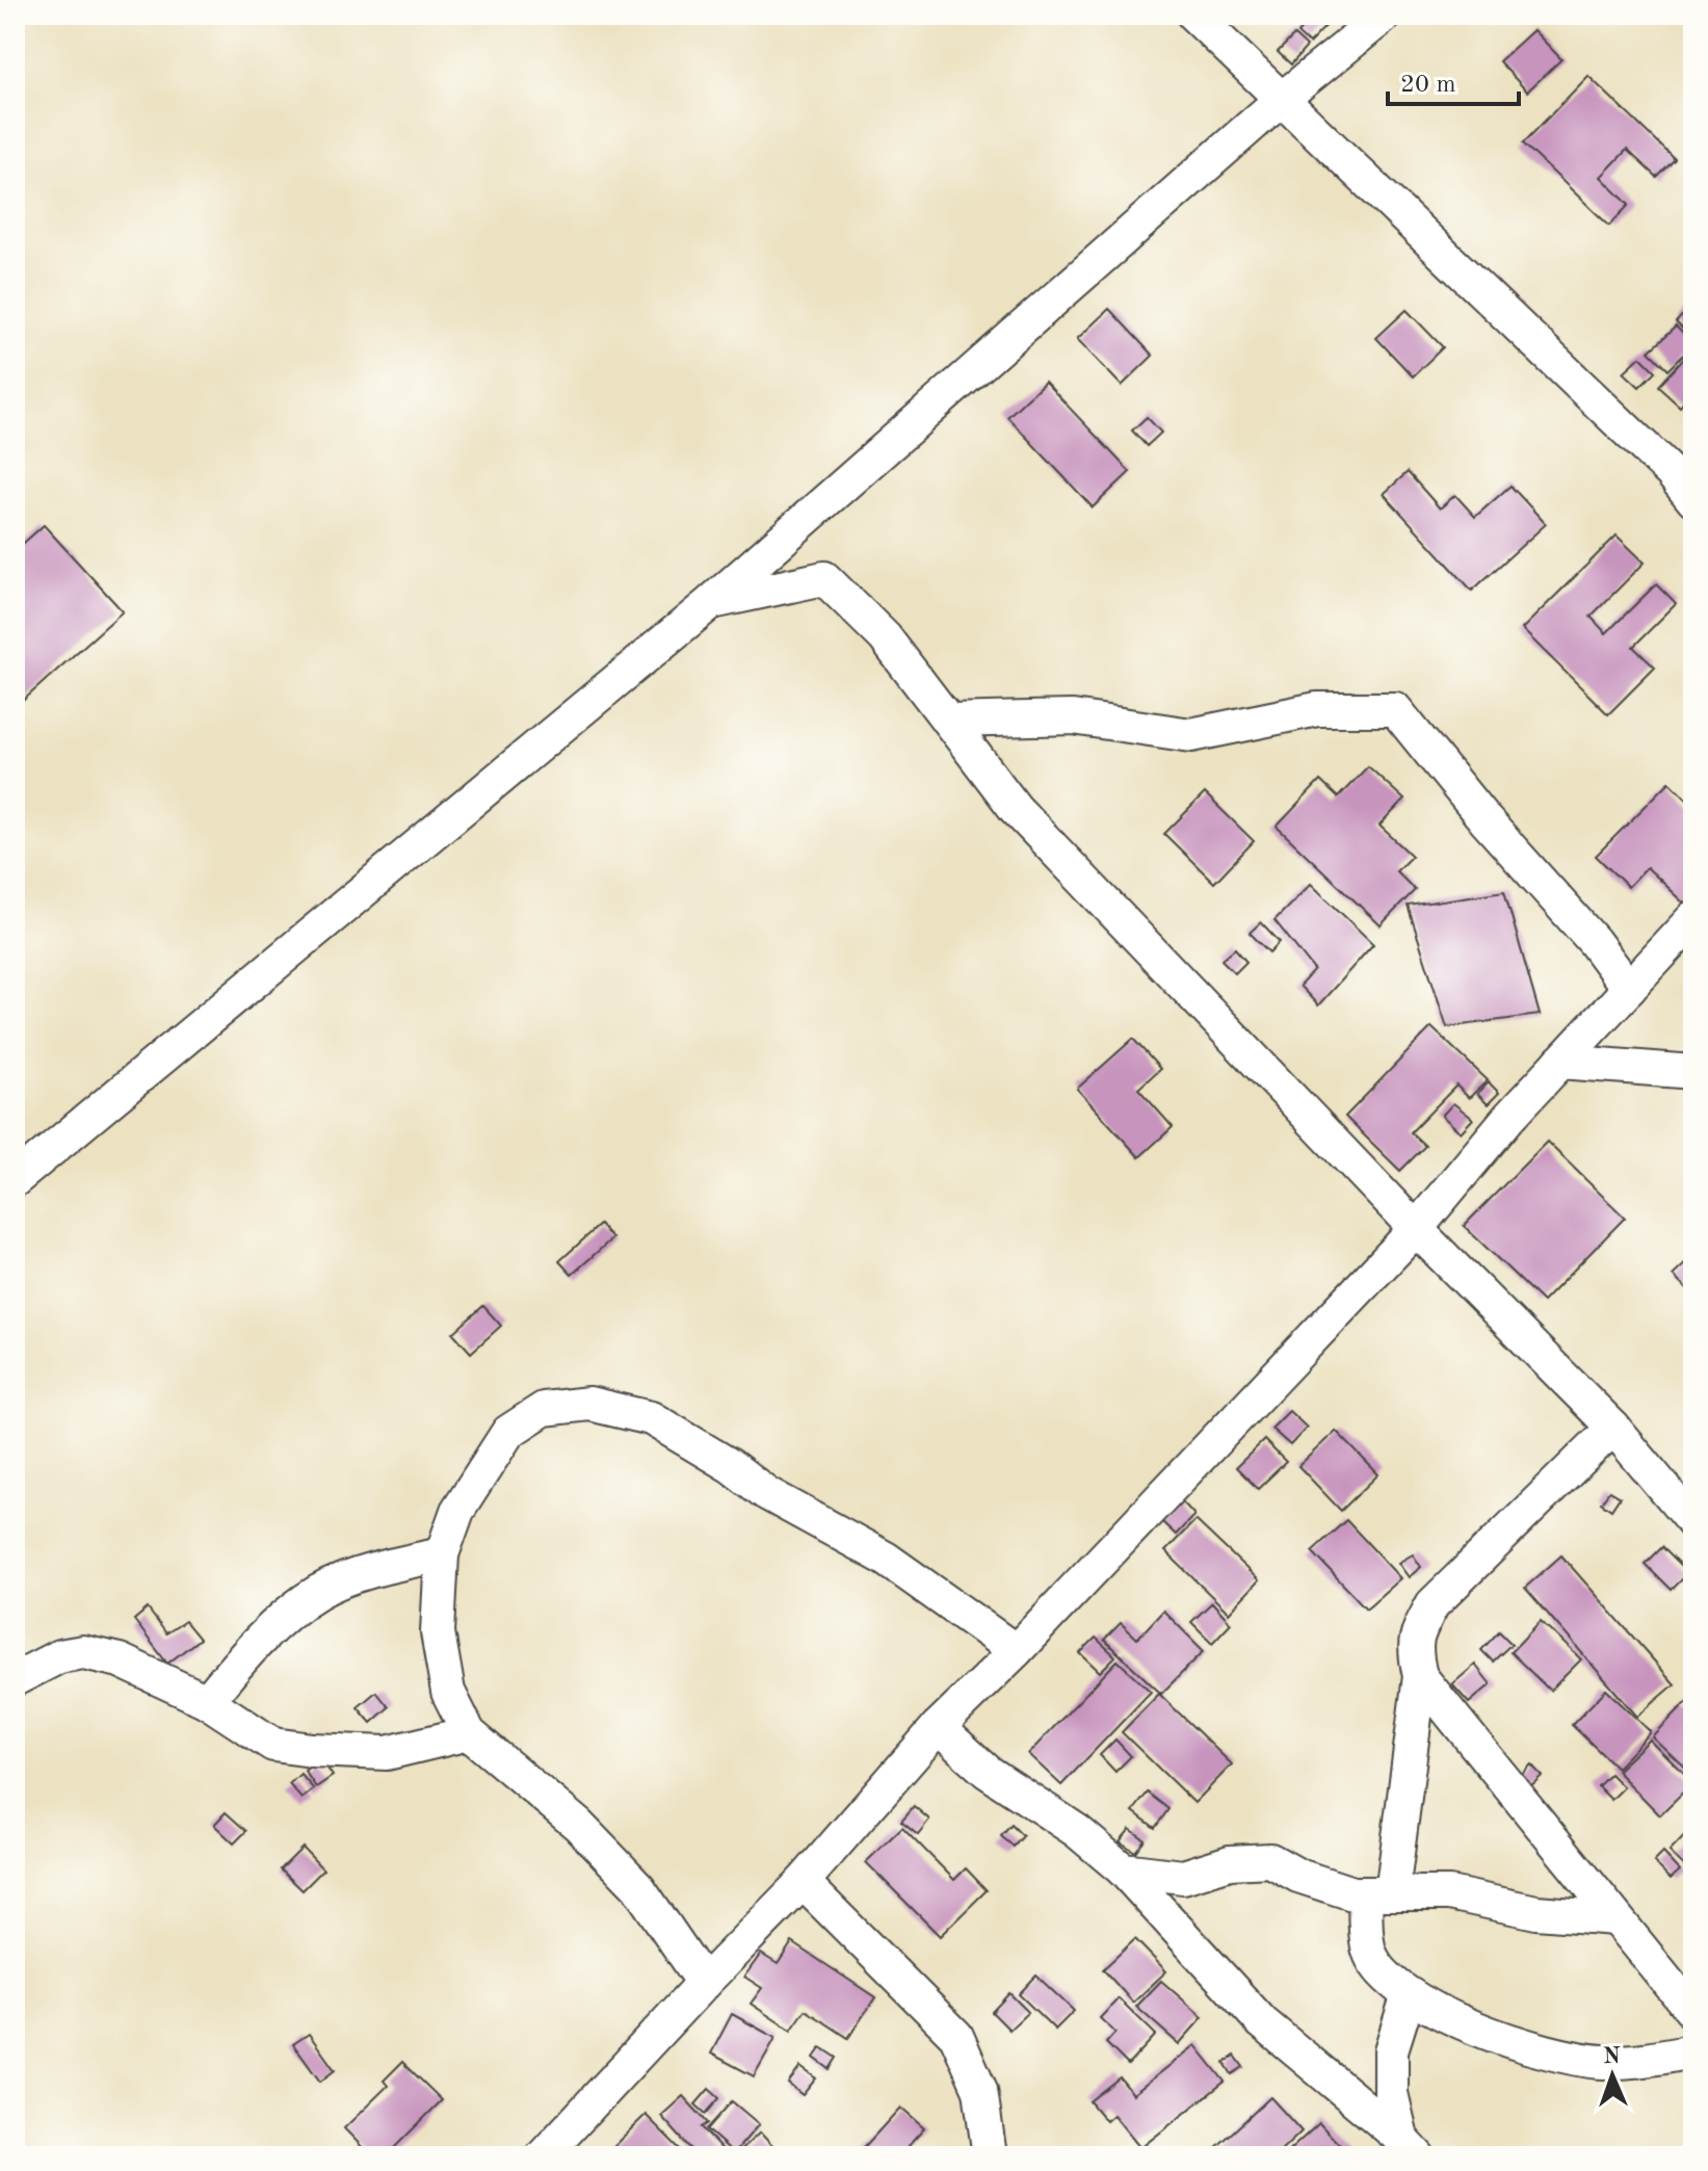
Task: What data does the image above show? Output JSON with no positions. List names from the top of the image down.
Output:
{
  "scale_bar": "20 m",
  "north": "top"
}
